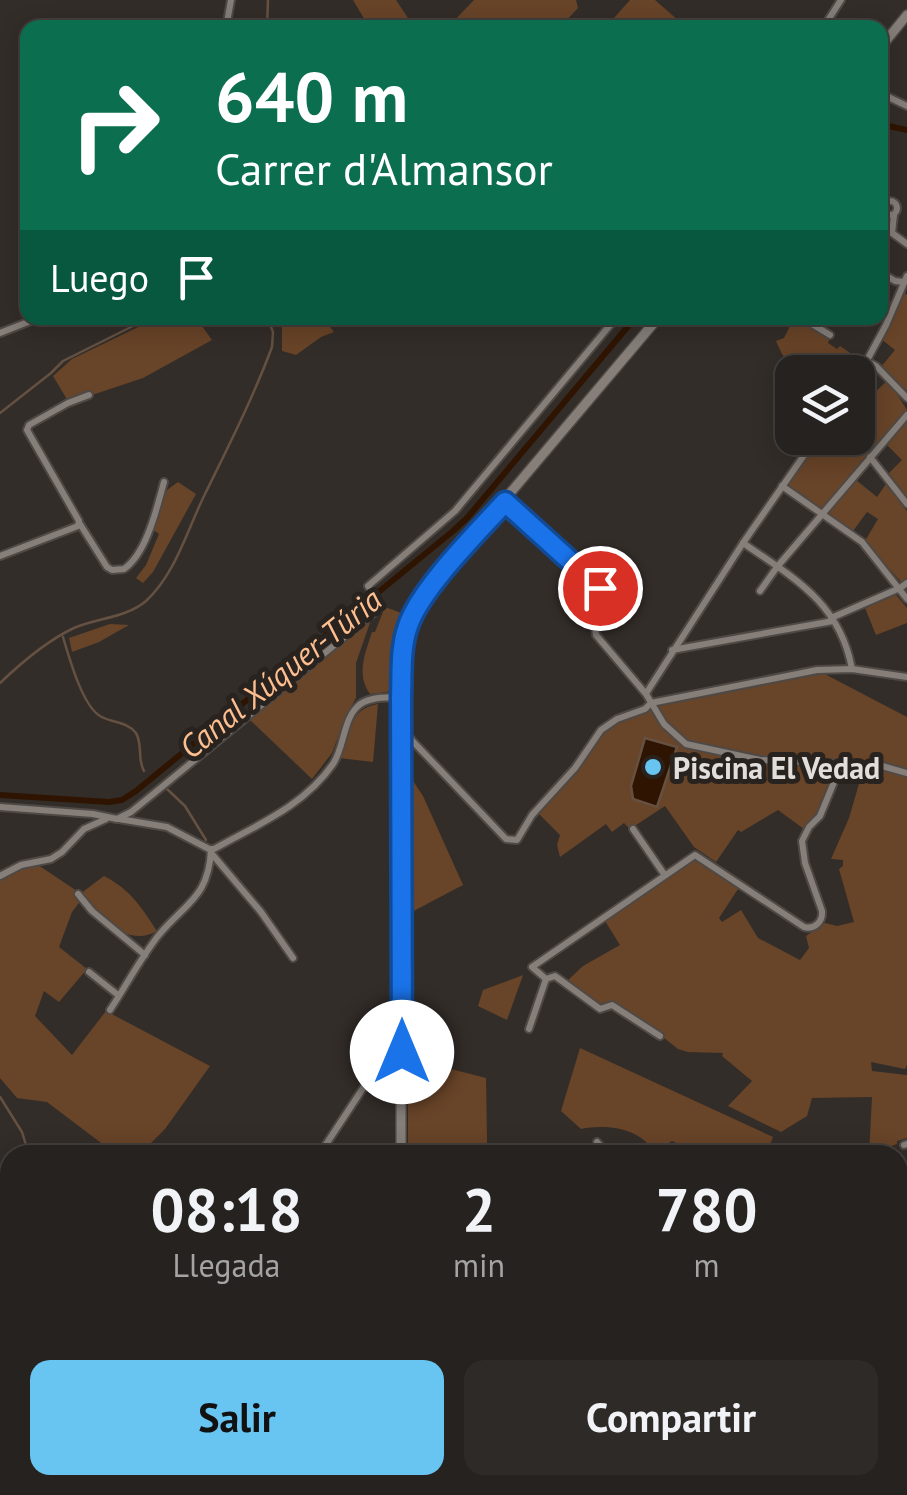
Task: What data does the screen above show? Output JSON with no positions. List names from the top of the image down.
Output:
{
  "water": ["Canal Xúquer-Túria"],
  "places": ["Piscina El Vedad"],
  "page": {
    "turn": ["640 m", "Carrer d'Almansor"],
    "then": "Luego",
    "eta": [
      "08:18",
      "Llegada",
      "2",
      "min",
      "780",
      "m"
    ],
    "buttons": ["Salir", "Compartir"]
  }
}
